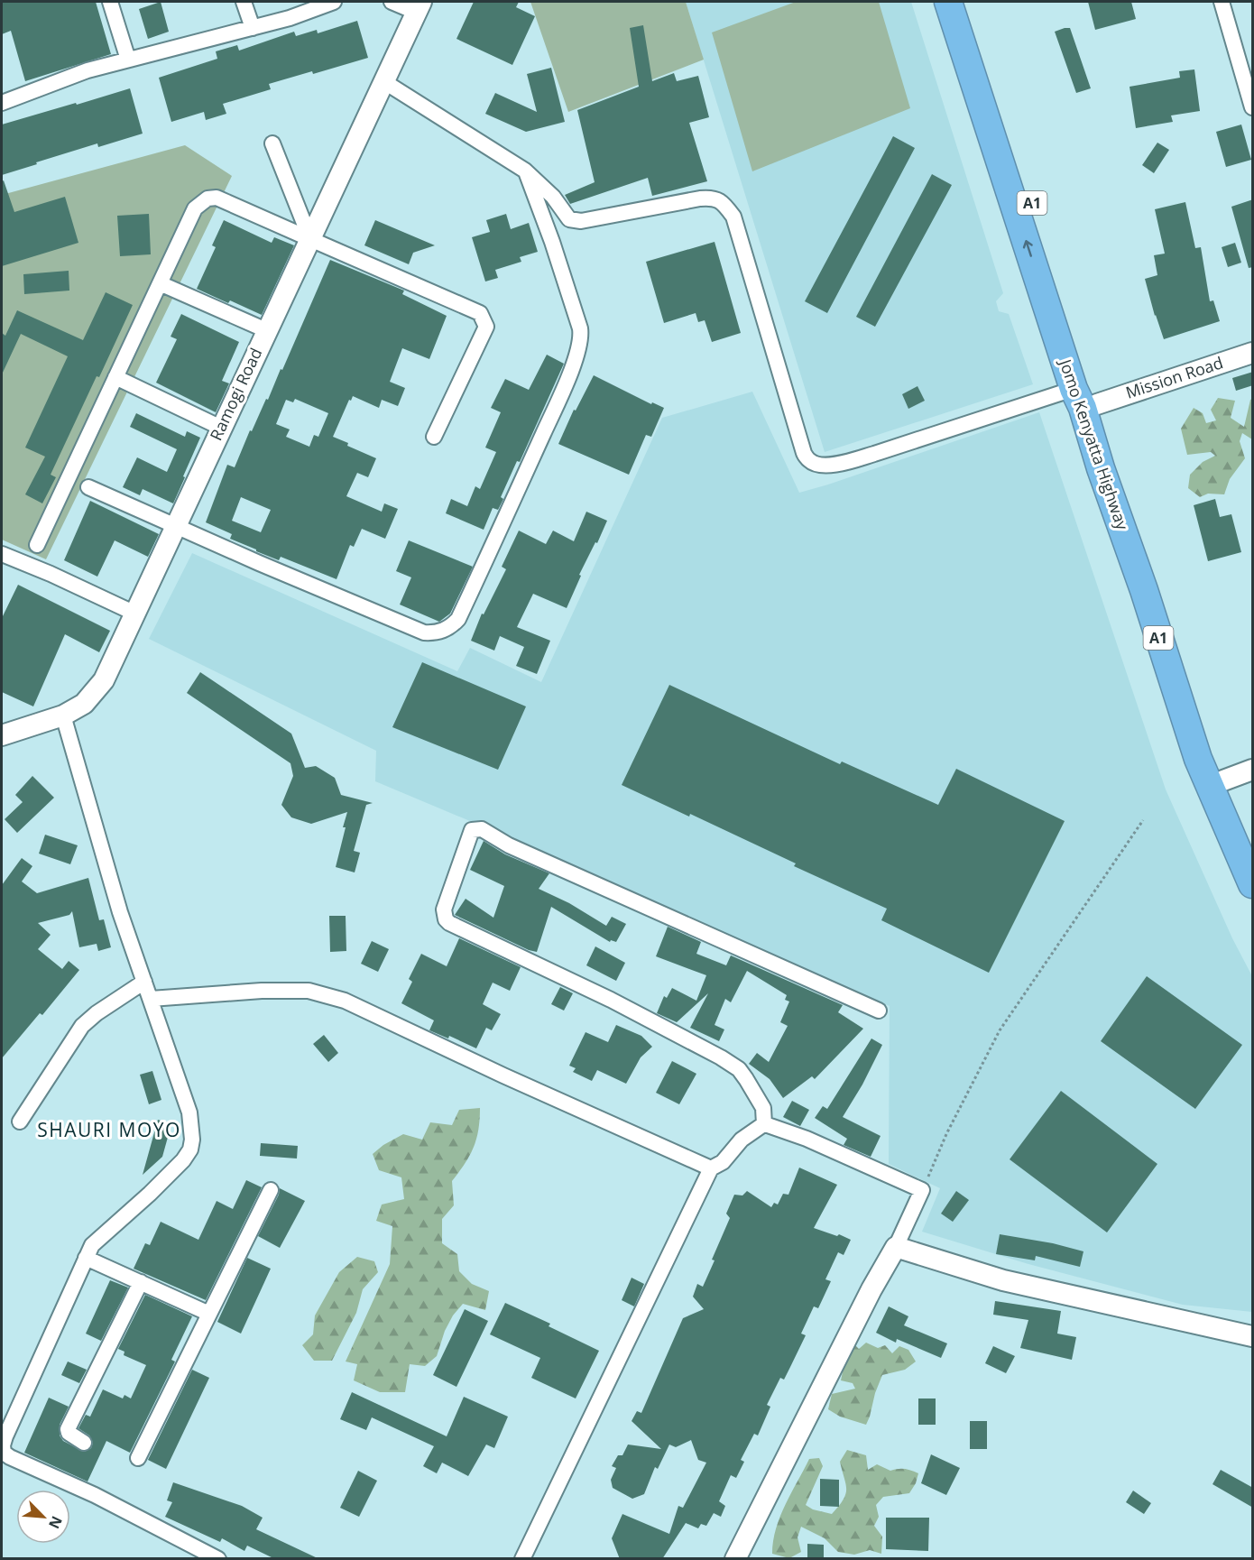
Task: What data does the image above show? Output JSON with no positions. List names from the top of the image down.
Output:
{
  "streets": {
    "highway": ["A1", "Jomo Kenyatta Highway"],
    "street": ["Mission Road", "Ramogi Road"]
  },
  "crossings": [
    ["Mission Road", "Jomo Kenyatta Highway"]
  ],
  "districts": ["SHAURI MOYO"],
  "north": "bottom right"
}
